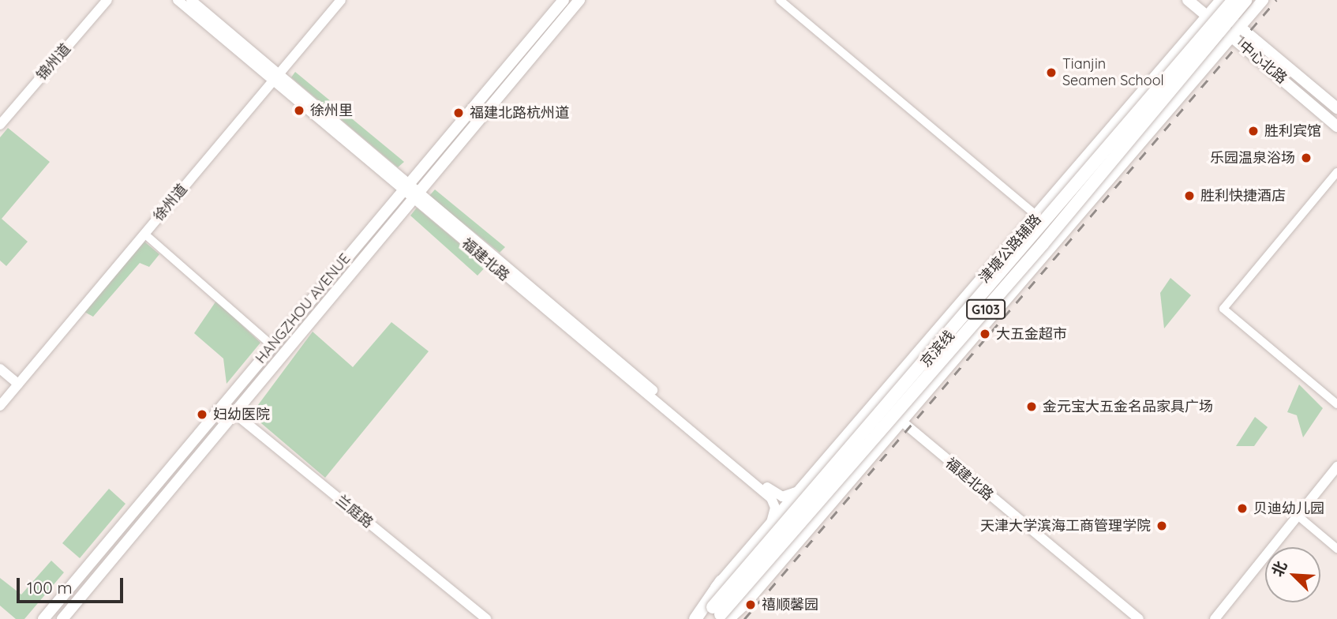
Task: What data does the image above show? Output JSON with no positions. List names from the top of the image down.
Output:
{
  "streets": {
    "highway": ["G103", "京滨线"],
    "main road": ["中心北路", "津塘公路辅路", "HANGZHOU AVENUE"],
    "street": [
      "锦州道",
      "徐州道",
      "福建北路",
      "兰庭路"
    ]
  },
  "crossings": [
    ["中心北路", "津塘公路辅路"],
    ["中心北路", "G103"],
    ["徐州道", "福建北路"],
    ["津塘公路辅路", "福建北路"],
    ["福建北路", "HANGZHOU AVENUE"],
    ["福建北路", "G103"],
    ["HANGZHOU AVENUE", "兰庭路"],
    ["G103", "京滨线"]
  ],
  "places": [
    "Tianjin Seamen School",
    "徐州里",
    "福建北路杭州道",
    "胜利宾馆",
    "乐园温泉浴场",
    "胜利快捷酒店",
    "大五金超市",
    "金元宝大五金名品家具广场",
    "妇幼医院",
    "贝迪幼儿园",
    "天津大学滨海工商管理学院",
    "禧顺馨园"
  ],
  "scale_bar": "100 m",
  "north": "top left"
}
